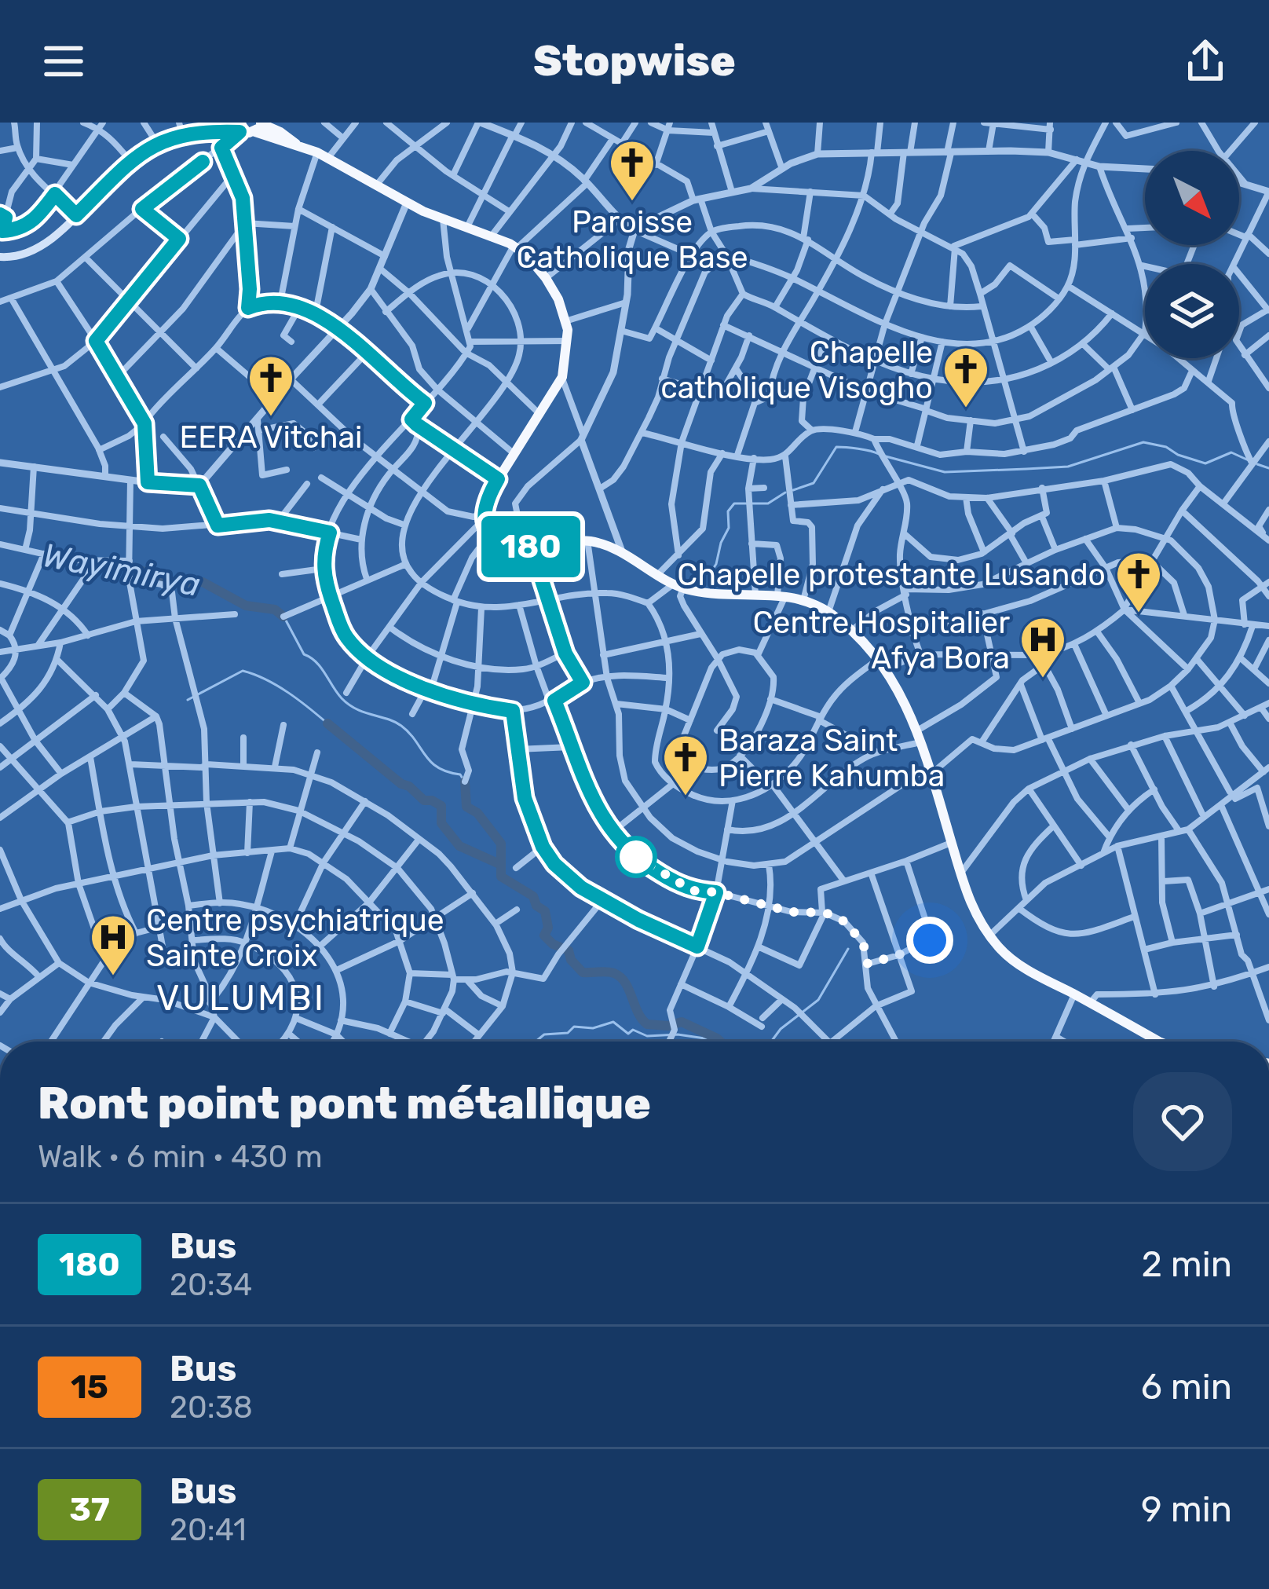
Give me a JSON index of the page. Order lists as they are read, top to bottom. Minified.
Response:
{"districts":["VULUMBI"],"water":["Wayimirya"],"places":{"church":["Paroisse Catholique Base","Chapelle catholique Visogho","EERA Vitchai","Chapelle protestante Lusando","Baraza Saint Pierre Kahumba"],"hospital":["Centre Hospitalier Afya Bora","Centre psychiatrique Sainte Croix"]},"lines":["bus line 180"],"north":"bottom right","page":{"header":"Stopwise","on_map":"180","heading":["Ront point pont métallique","Walk · 6 min · 430 m"],"list":[{"mark":"180","name":"Bus","note":"20:34","value":"2 min"},{"mark":"15","name":"Bus","note":"20:38","value":"6 min"},{"mark":"37","name":"Bus","note":"20:41","value":"9 min"}]}}
